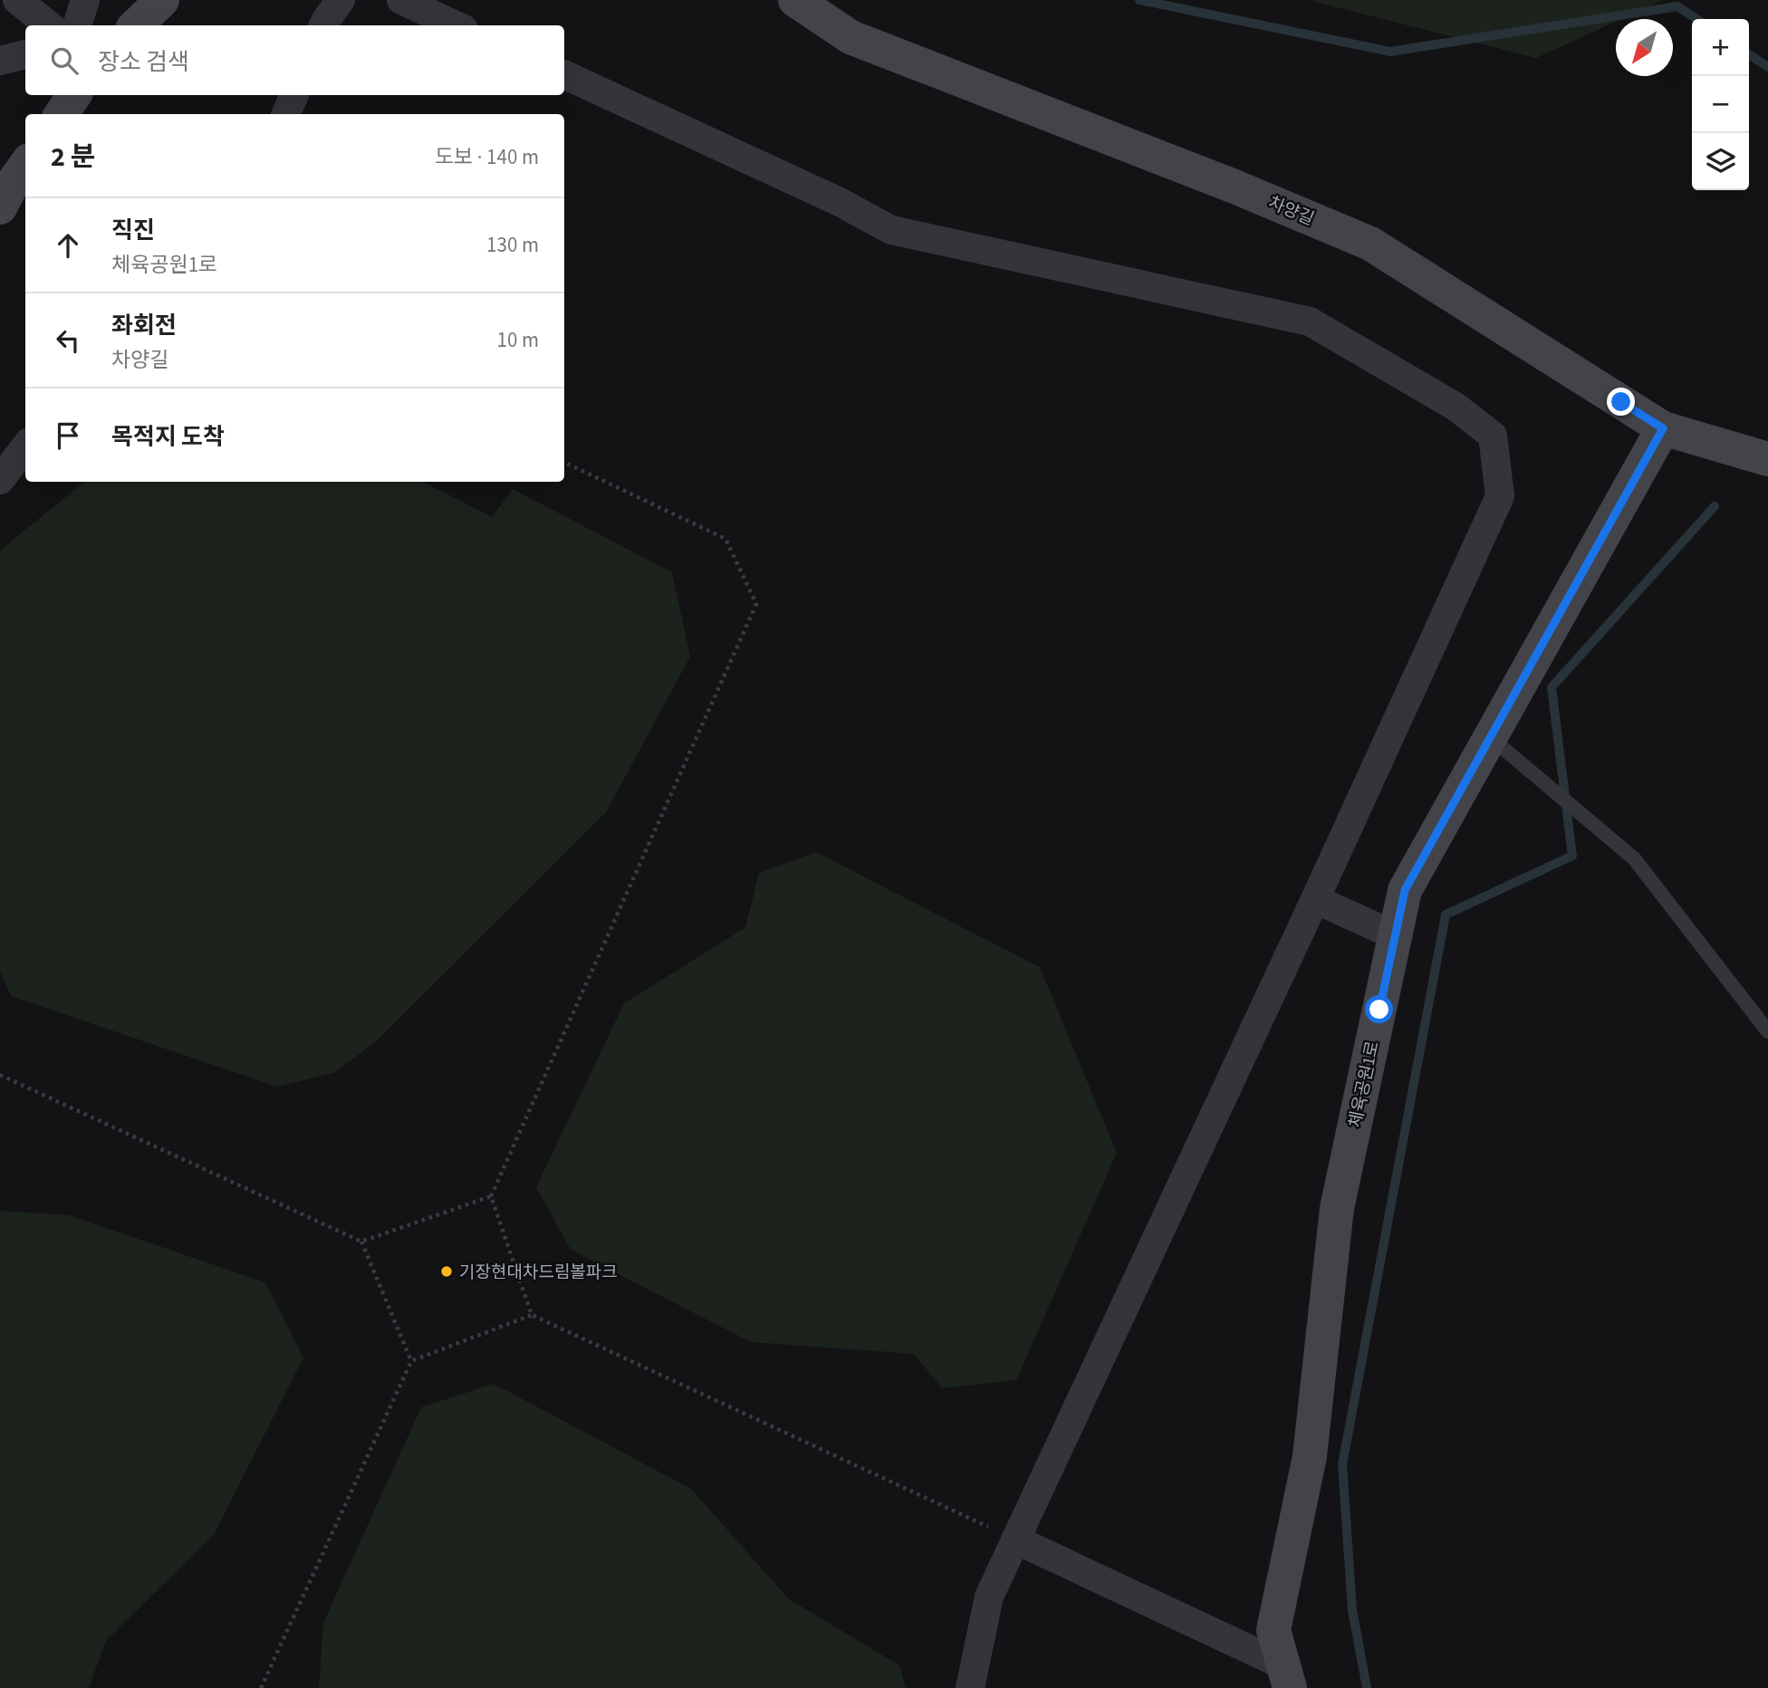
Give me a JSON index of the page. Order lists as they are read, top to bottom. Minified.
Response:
{"streets":{"street":["차양길","체육공원1로"]},"crossings":[["차양길","체육공원1로"]],"places":["기장현대차드림볼파크"],"north":"bottom left","page":{"map_buttons":["+","−"],"search":"장소 검색","heading":["2 분","도보 · 140 m"],"list":[["직진","체육공원1로","130 m"],["좌회전","차양길","10 m"],"목적지 도착"]}}
